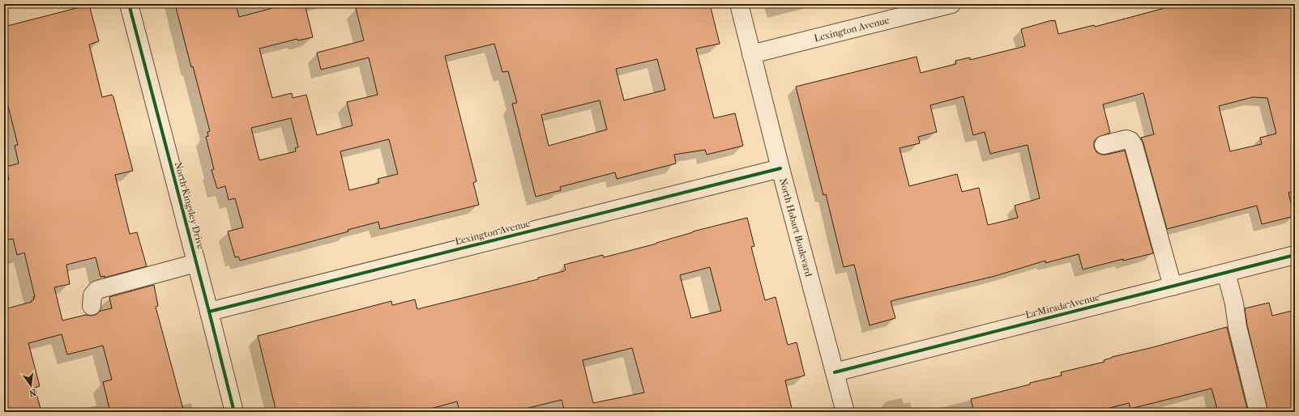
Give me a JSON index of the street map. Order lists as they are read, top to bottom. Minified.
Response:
{"streets":{"street":["Lexington Avenue","North Kingsley Drive","North Hobart Boulevard","La Mirada Avenue"]},"crossings":[["Lexington Avenue","North Kingsley Drive"],["Lexington Avenue","North Hobart Boulevard"],["North Hobart Boulevard","La Mirada Avenue"]],"north":"bottom"}
